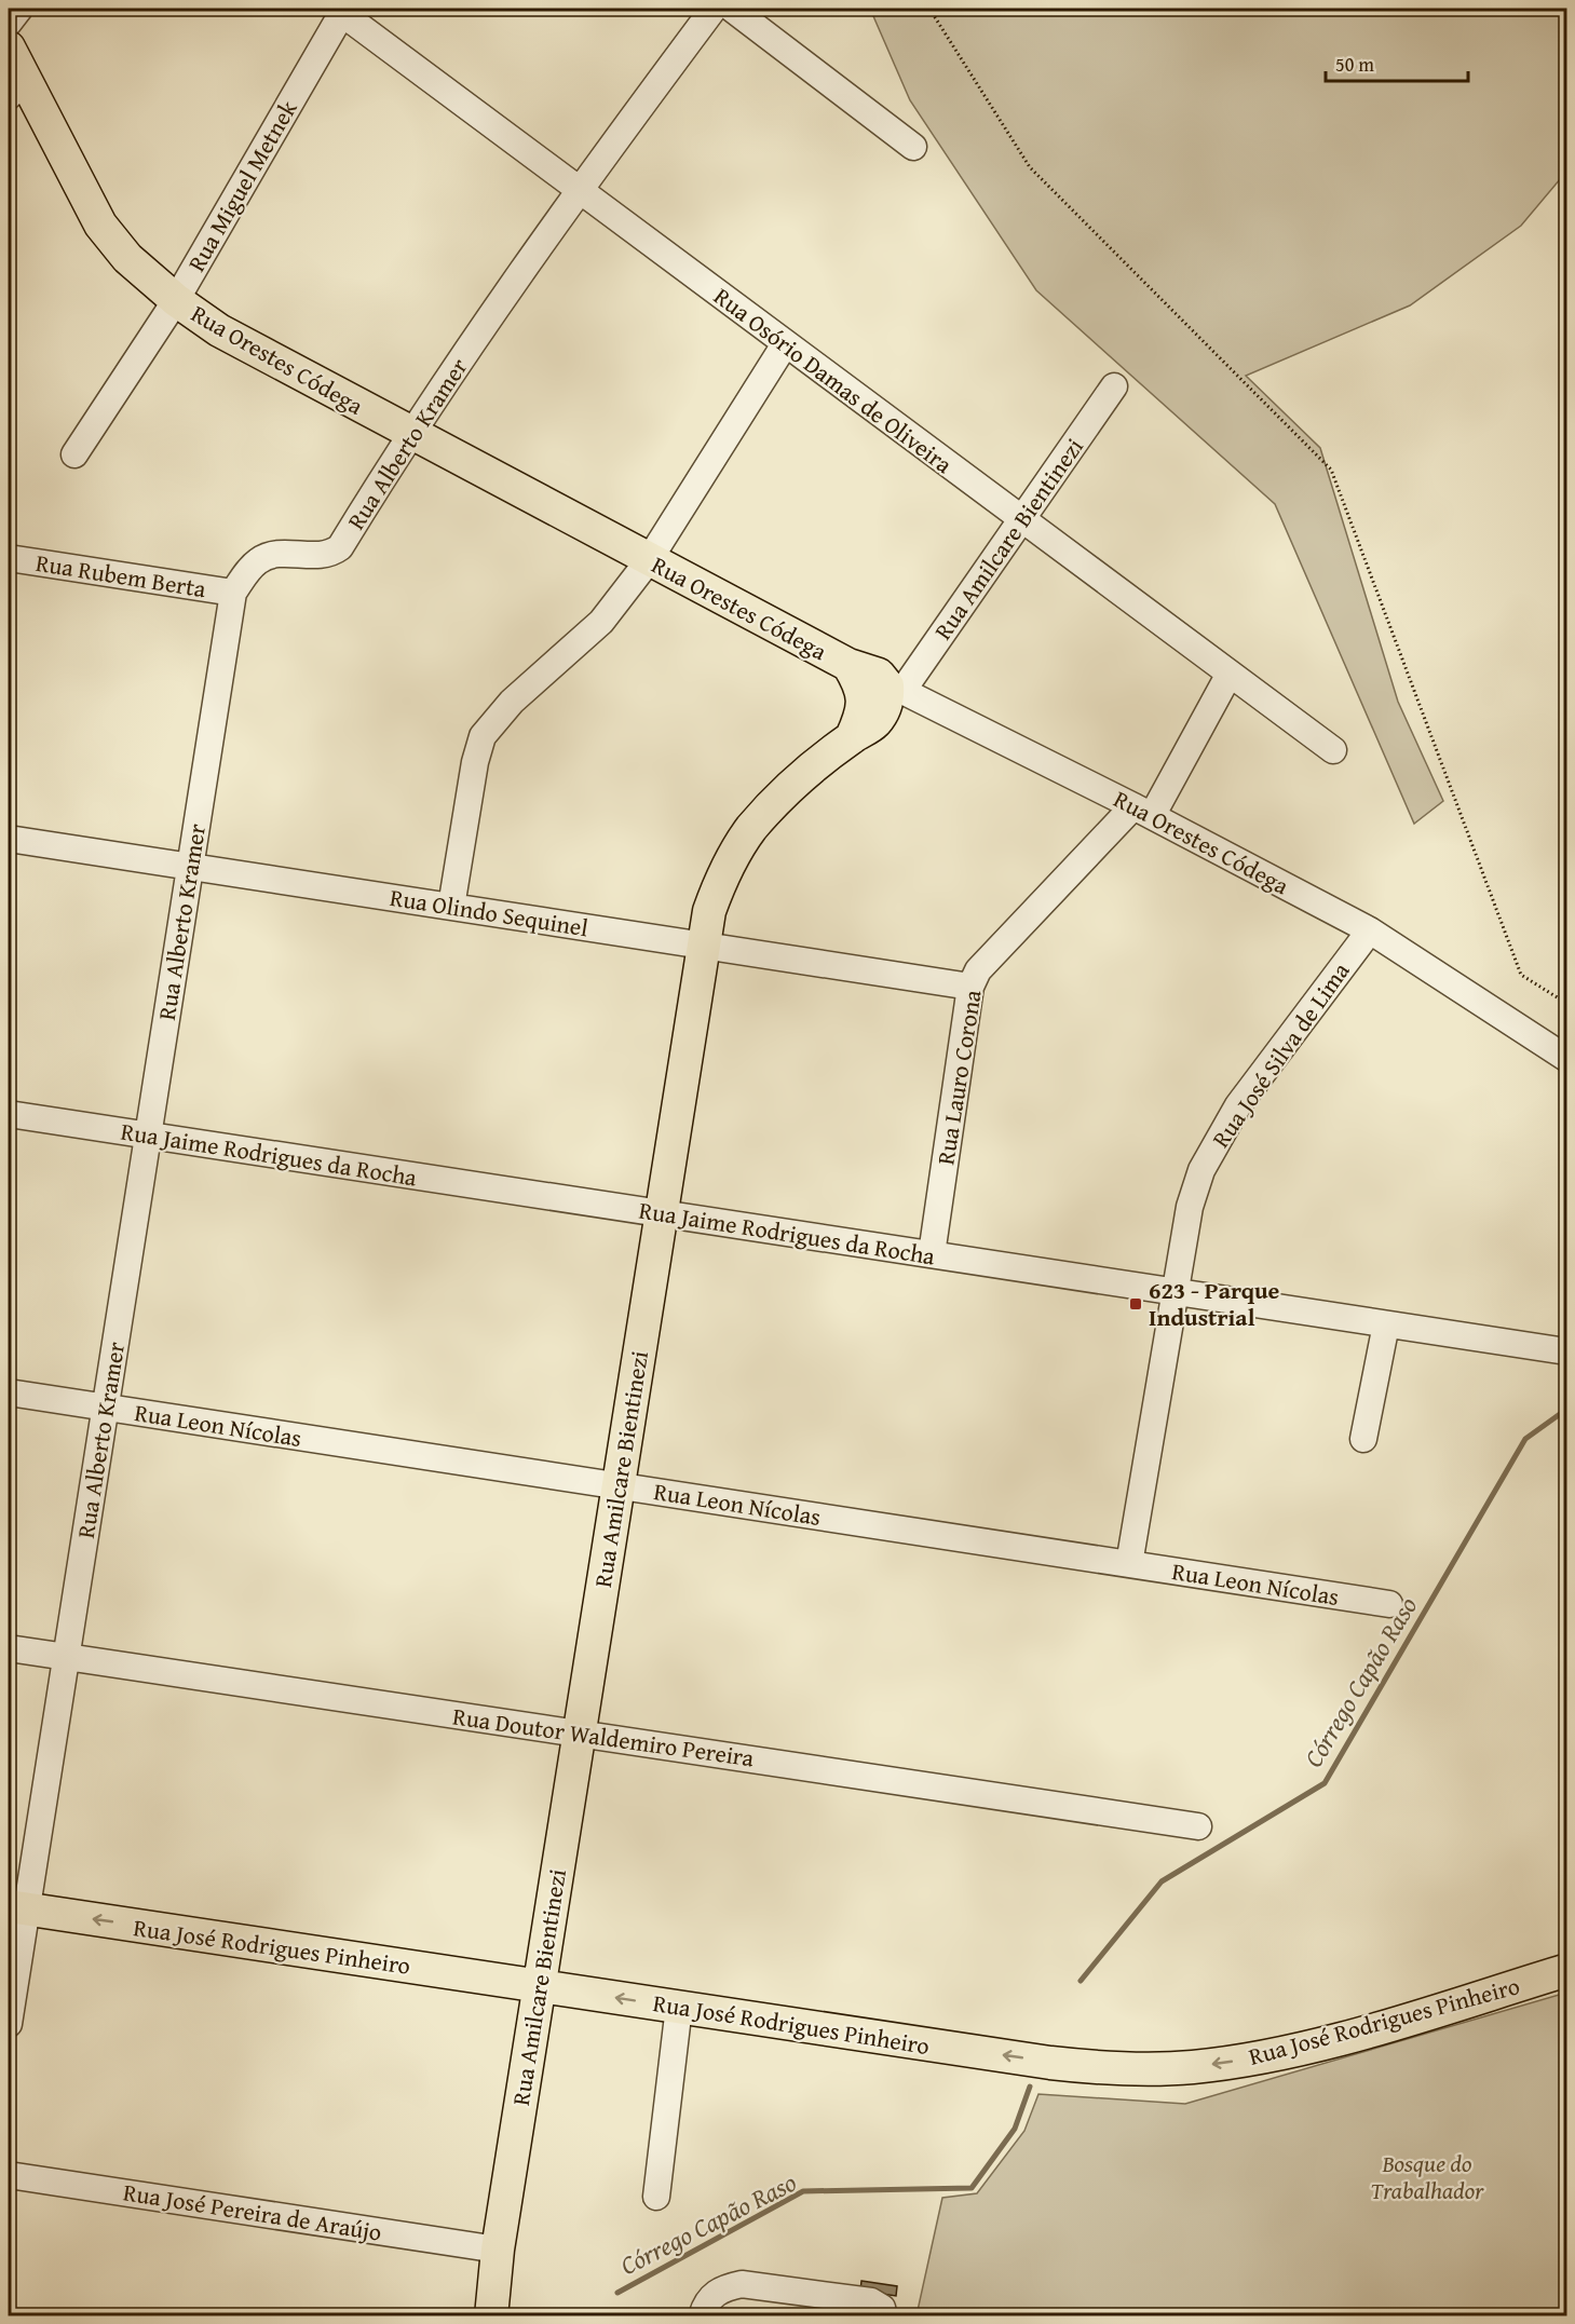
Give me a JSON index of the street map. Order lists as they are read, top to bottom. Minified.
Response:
{"streets":{"main road":["Rua Orestes Códega","Rua Amilcare Bientinezi","Rua José Rodrigues Pinheiro"],"street":["Rua Miguel Metnek","Rua Osório Damas de Oliveira","Rua Alberto Kramer","Rua Rubem Berta","Rua Olindo Sequinel","Rua José Silva de Lima","Rua Lauro Corona","Rua Jaime Rodrigues da Rocha","Rua Leon Nícolas","Rua Doutor Waldemiro Pereira","Rua José Pereira de Araújo"]},"crossings":[["Rua Miguel Metnek","Rua Orestes Códega"],["Rua Miguel Metnek","Rua Osório Damas de Oliveira"],["Rua Orestes Códega","Rua Alberto Kramer"],["Rua Orestes Códega","Rua Amilcare Bientinezi"],["Rua Orestes Códega","Rua José Silva de Lima"],["Rua Orestes Códega","Rua Lauro Corona"],["Rua Osório Damas de Oliveira","Rua Alberto Kramer"],["Rua Osório Damas de Oliveira","Rua Amilcare Bientinezi"],["Rua Osório Damas de Oliveira","Rua Lauro Corona"],["Rua Alberto Kramer","Rua Rubem Berta"],["Rua Alberto Kramer","Rua Olindo Sequinel"],["Rua Alberto Kramer","Rua Jaime Rodrigues da Rocha"],["Rua Alberto Kramer","Rua Leon Nícolas"],["Rua Alberto Kramer","Rua Doutor Waldemiro Pereira"],["Rua Alberto Kramer","Rua José Rodrigues Pinheiro"],["Rua Amilcare Bientinezi","Rua Olindo Sequinel"],["Rua Amilcare Bientinezi","Rua Jaime Rodrigues da Rocha"],["Rua Amilcare Bientinezi","Rua Leon Nícolas"],["Rua Amilcare Bientinezi","Rua Doutor Waldemiro Pereira"],["Rua Amilcare Bientinezi","Rua José Rodrigues Pinheiro"],["Rua Amilcare Bientinezi","Rua José Pereira de Araújo"],["Rua Olindo Sequinel","Rua Lauro Corona"],["Rua José Silva de Lima","Rua Jaime Rodrigues da Rocha"],["Rua José Silva de Lima","Rua Leon Nícolas"],["Rua Lauro Corona","Rua Jaime Rodrigues da Rocha"]],"one_way":["Rua José Rodrigues Pinheiro"],"water":["Córrego Capão Raso"],"parks":["Bosque do Trabalhador"],"places":{"transit":["623 - Parque Industrial"]},"scale_bar":"50 m"}
